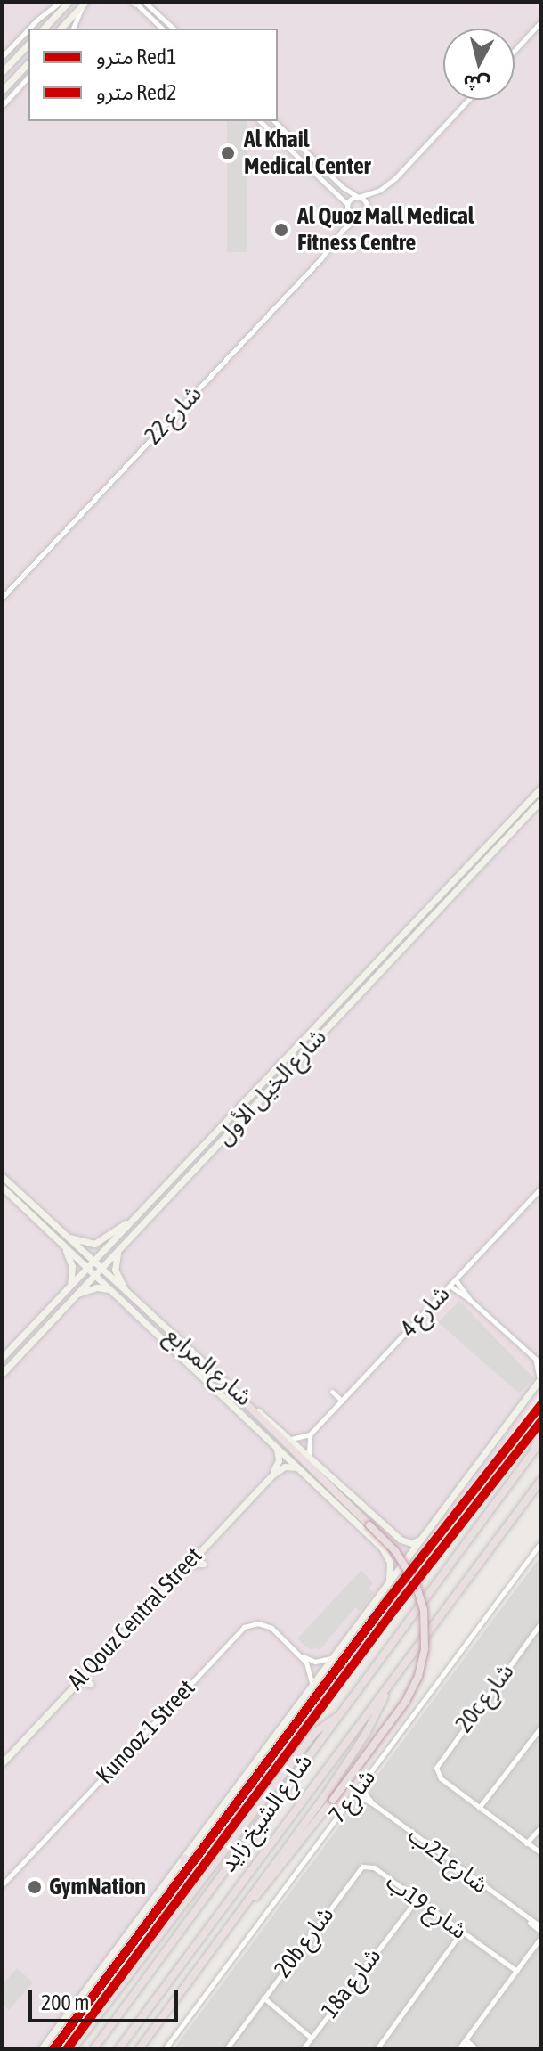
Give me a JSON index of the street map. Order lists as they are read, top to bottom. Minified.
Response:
{"streets":{"highway":["شارع الشيخ زايد"],"street":["شارع 22","شارع الخيل الأول","شارع 4","شارع المرابع","Al Qouz Central Street","20c شارع","Kunooz 1 Street","شارع 7","شارع 21ب","شارع 19ب","20b شارع","18a شارع"]},"crossings":[["شارع الخيل الأول","شارع المرابع"],["شارع المرابع","Al Qouz Central Street"],["شارع 7","شارع 21ب"],["شارع 19ب","20b شارع"],["شارع 19ب","18a شارع"]],"places":["Al Khail Medical Center","Al Quoz Mall Medical Fitness Centre","GymNation"],"lines":["metro line Red1","metro line Red2"],"legend":["مترو Red1","مترو Red2"],"scale_bar":"200 m","north":"bottom"}
